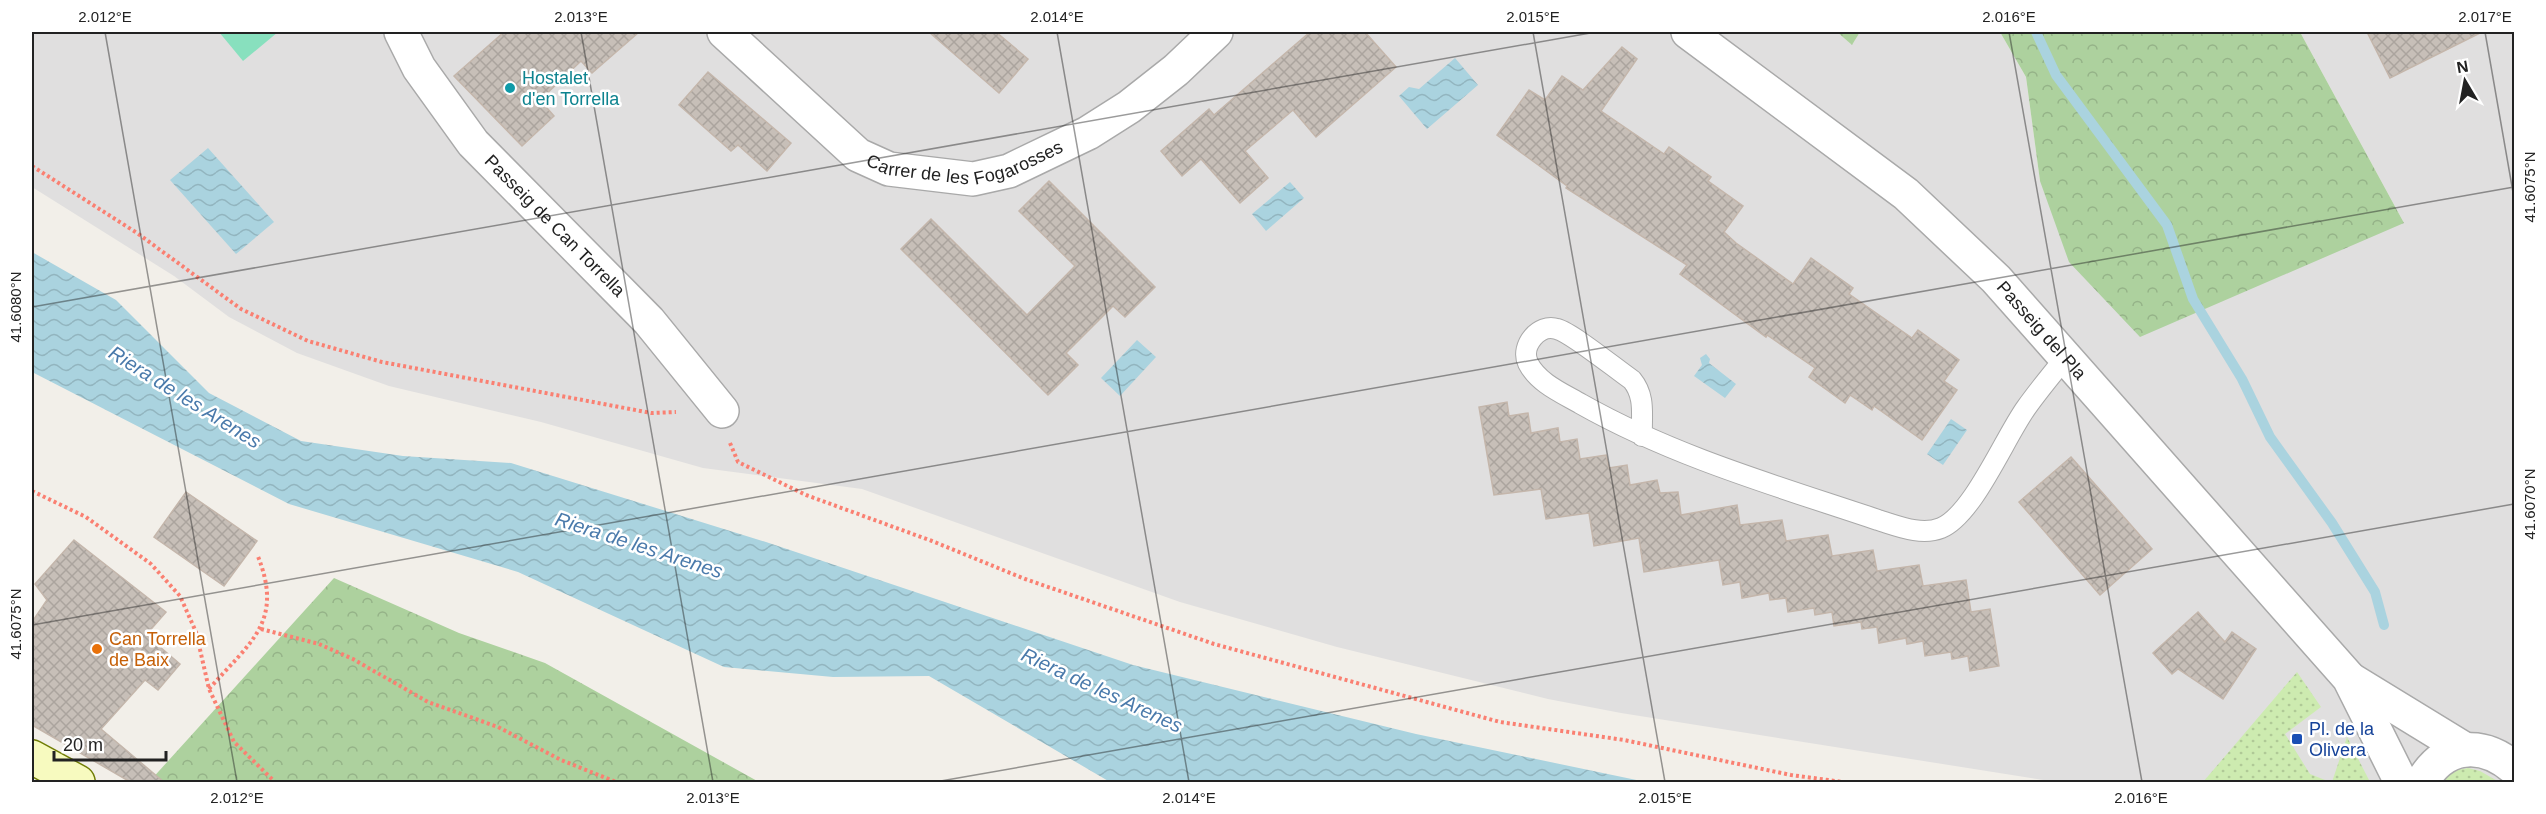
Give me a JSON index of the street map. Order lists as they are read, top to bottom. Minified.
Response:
{"streets":{"street":["Carrer de les Fogarosses","Passeig de Can Torrella","Passeig del Pla"]},"water":["Riera de les Arenes"],"places":{"other":["Hostalet d'en Torrella","Can Torrella de Baix"],"transit":["Pl. de la Olivera"]},"scale_bar":"20 m","north":"top","coordinates":["2.012°E","2.013°E","2.014°E","2.015°E","2.016°E","2.017°E","41.6075°N","41.6080°N","41.6070°N"]}
